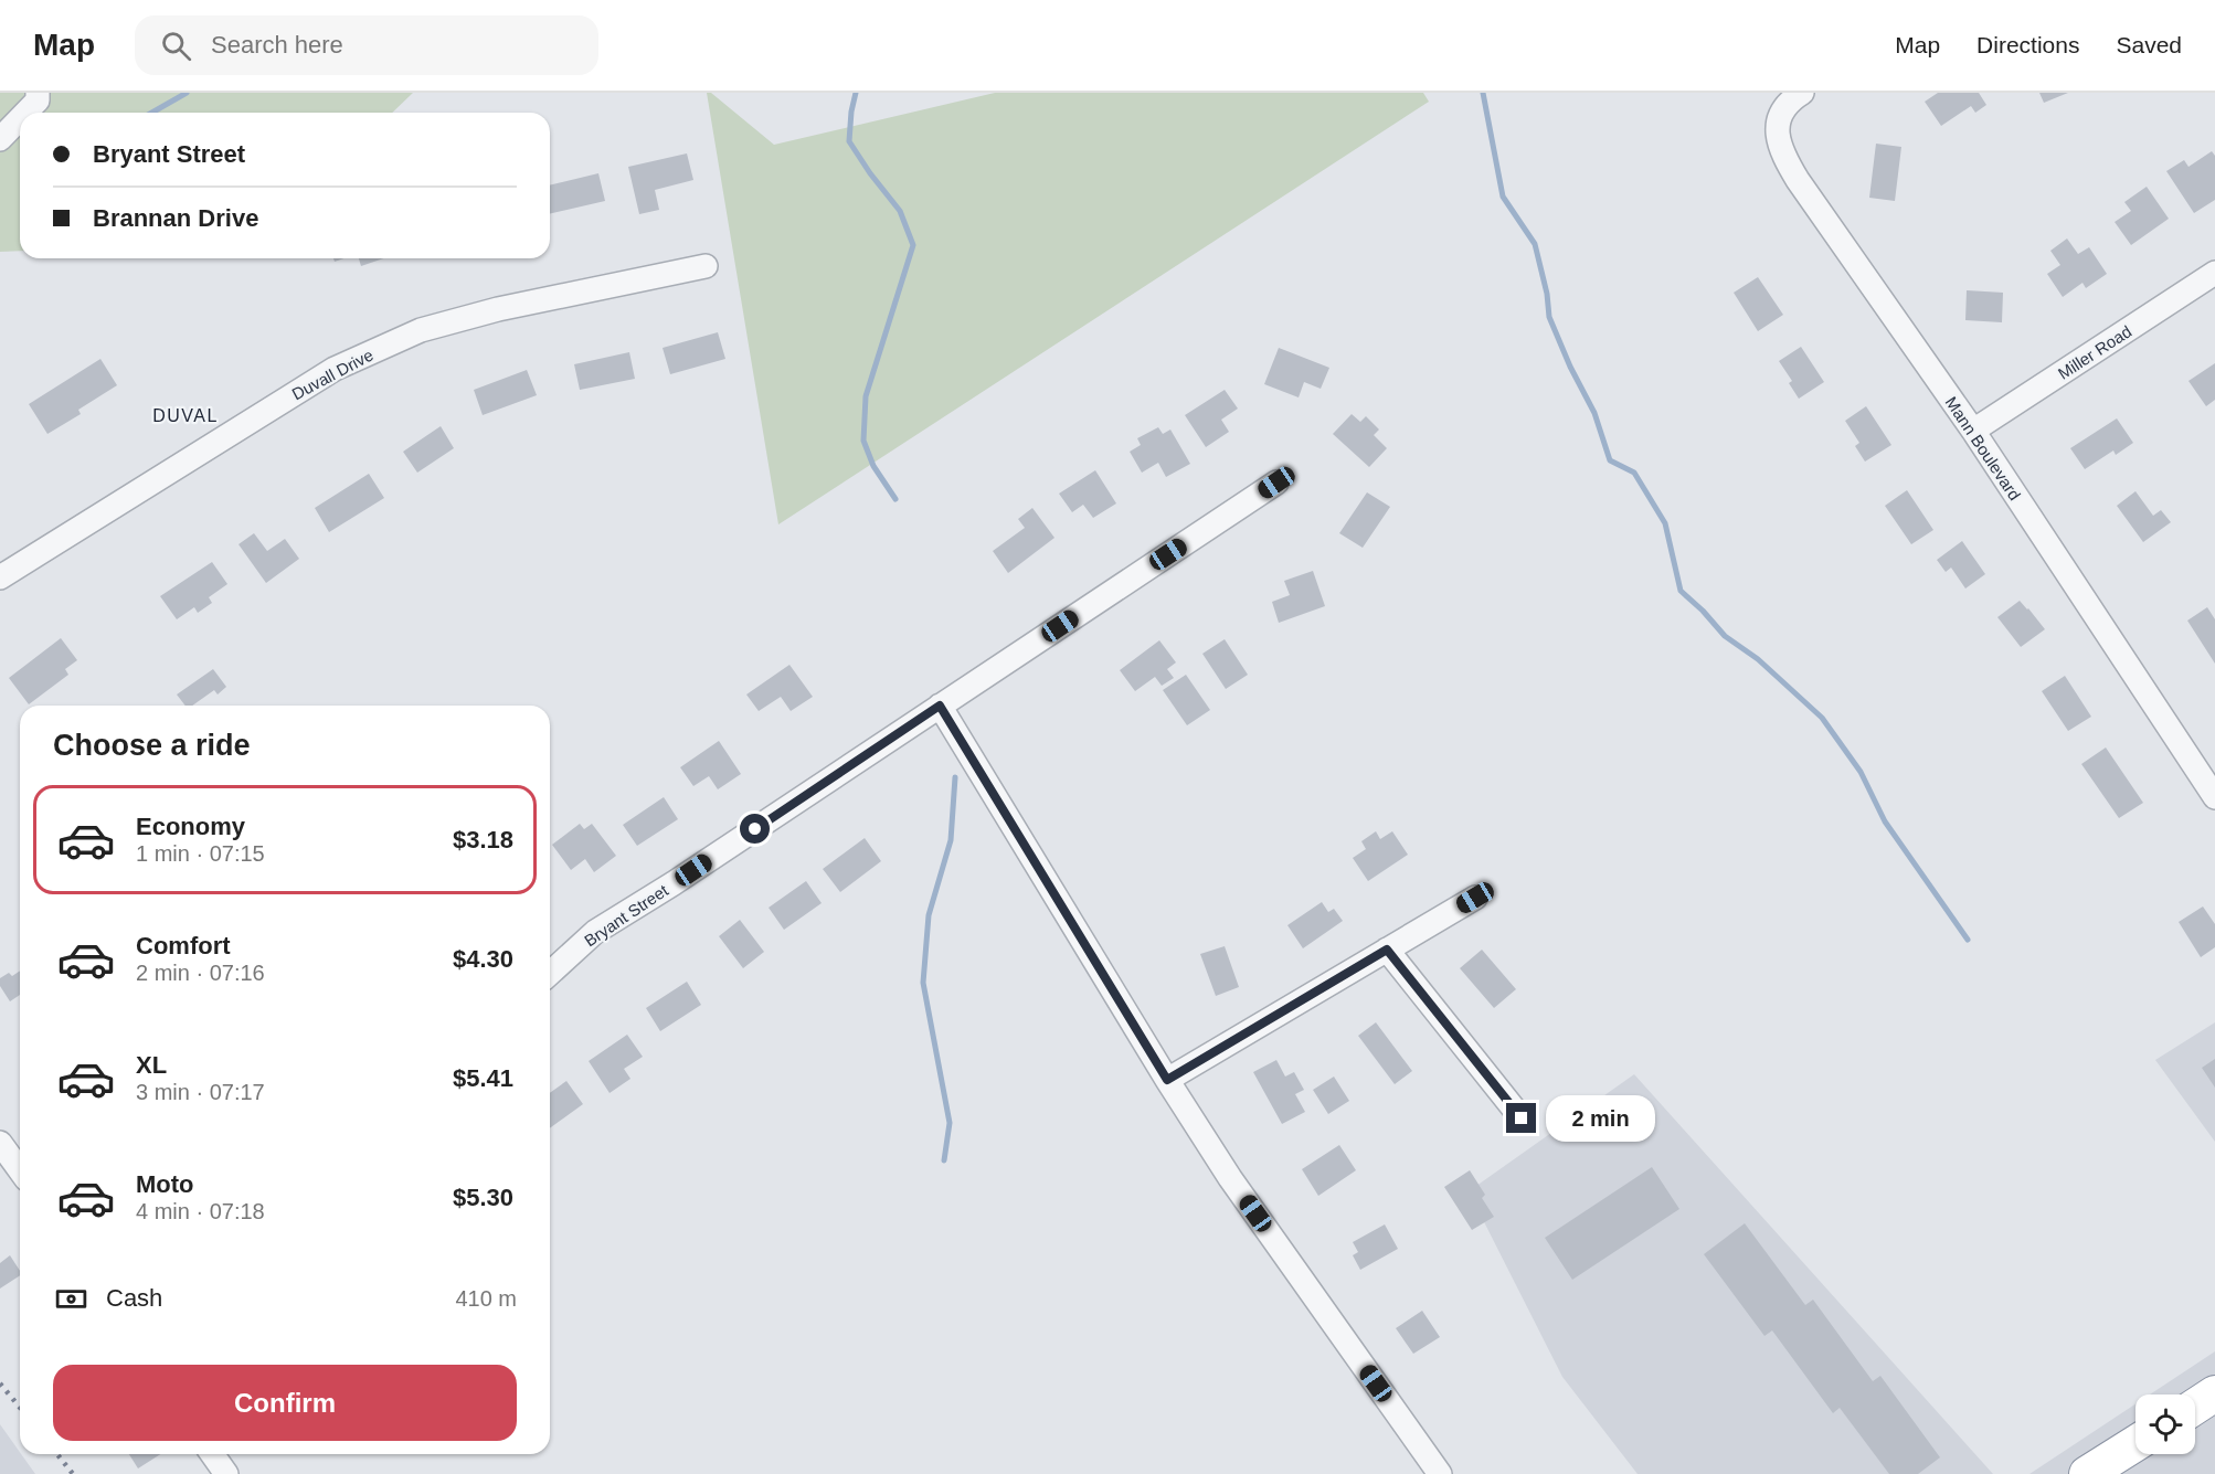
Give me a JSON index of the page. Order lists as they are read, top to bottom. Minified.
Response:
{"streets":{"street":["Miller Road","Duvall Drive","Mann Boulevard","Bryant Street"]},"crossings":[["Miller Road","Mann Boulevard"]],"districts":["DUVAL"],"page":{"header":"Map","search":"Search here","nav":["Map","Directions","Saved"],"banner":["Bryant Street","Brannan Drive"],"heading":"Choose a ride","list":[{"name":"Economy","note":"1 min · 07:15","value":"$3.18"},{"name":"Comfort","note":"2 min · 07:16","value":"$4.30"},{"name":"XL","note":"3 min · 07:17","value":"$5.41"},{"name":"Moto","note":"4 min · 07:18","value":"$5.30"}],"bubble":"2 min","pay":["Cash","410 m"],"buttons":"Confirm"}}
